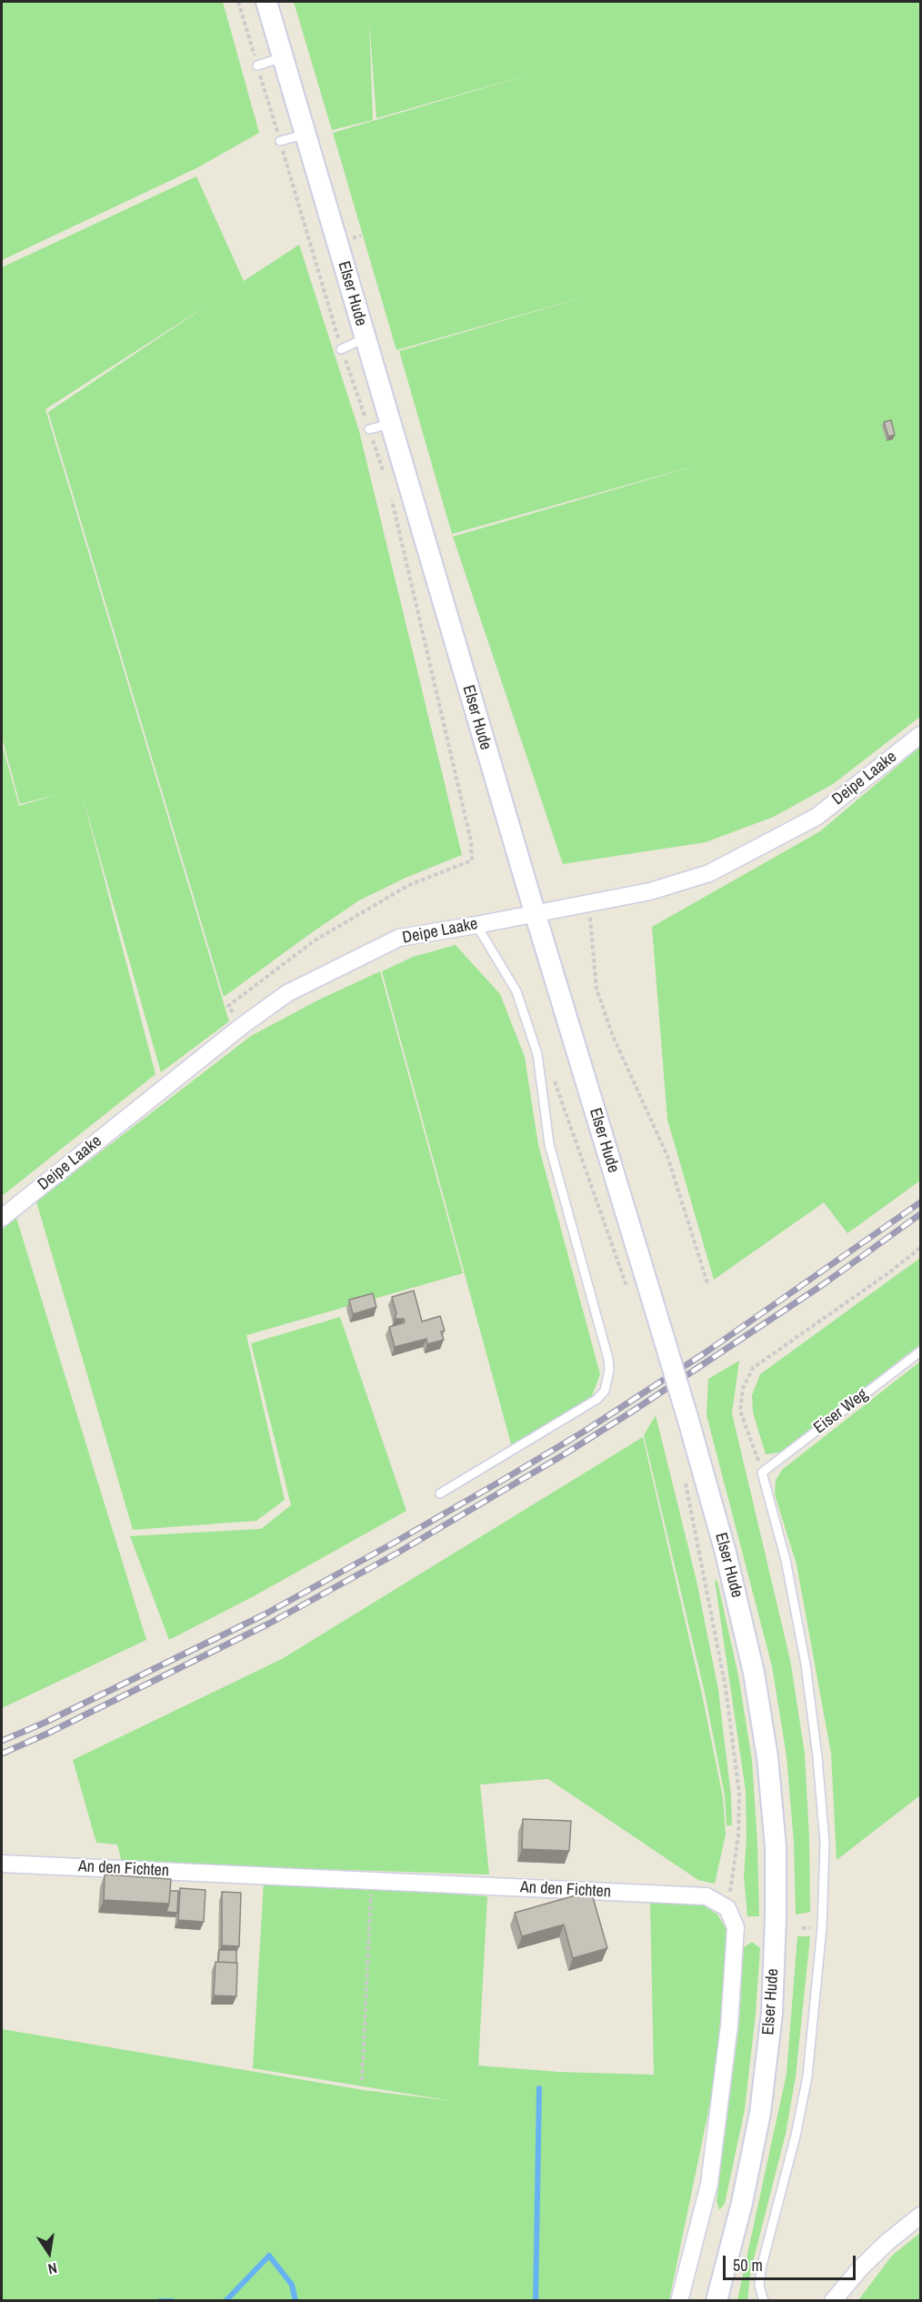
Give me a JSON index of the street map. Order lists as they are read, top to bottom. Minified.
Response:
{"streets":{"street":["Elser Hude","Deipe Laake","An den Fichten"],"lane":["Eiser Weg"]},"crossings":[["Elser Hude","Deipe Laake"]],"scale_bar":"50 m","north":"bottom"}
